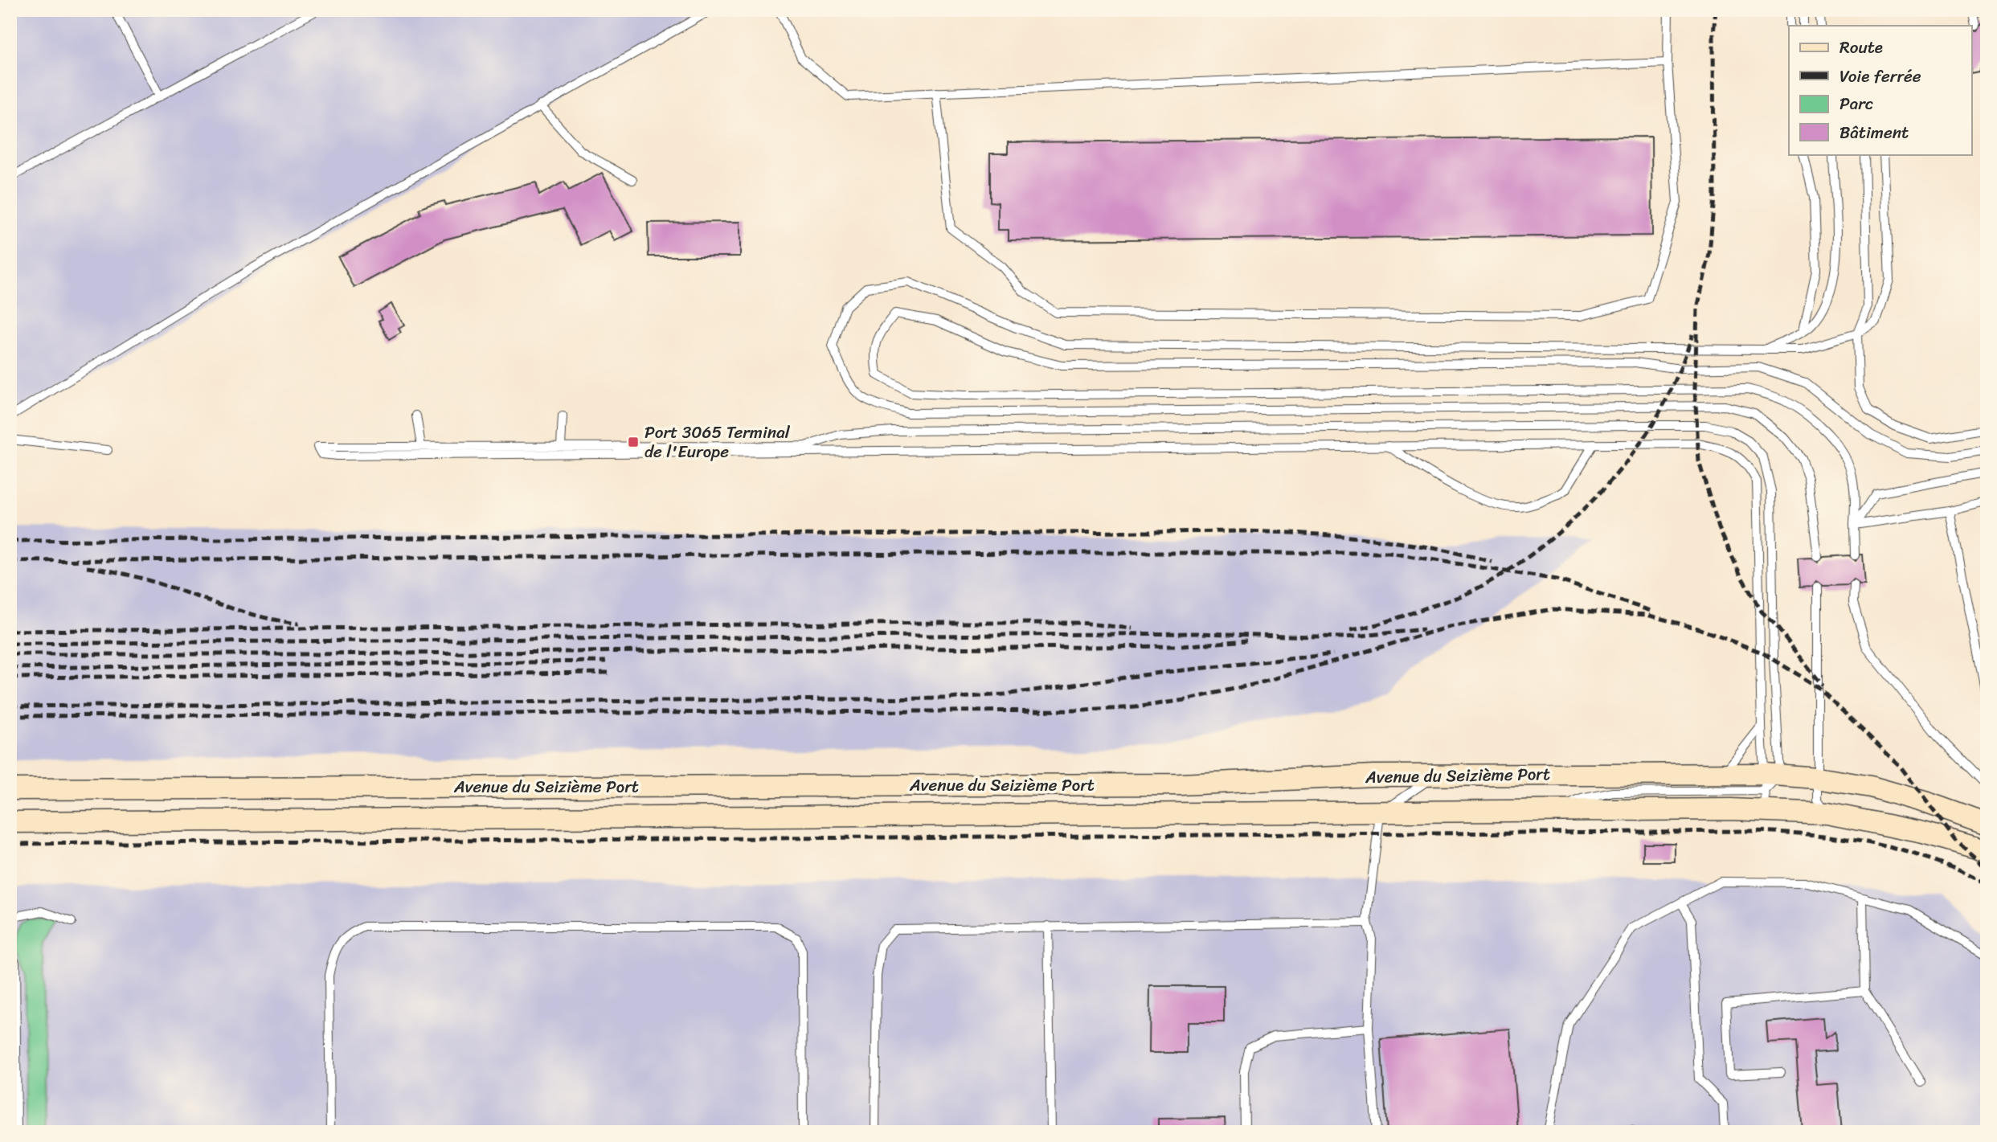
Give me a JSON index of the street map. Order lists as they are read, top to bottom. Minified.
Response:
{"streets":{"main road":["Avenue du Seizième Port"]},"places":{"transit":["Port 3065 Terminal de l'Europe"]},"legend":["Route","Voie ferrée","Parc","Bâtiment"]}
